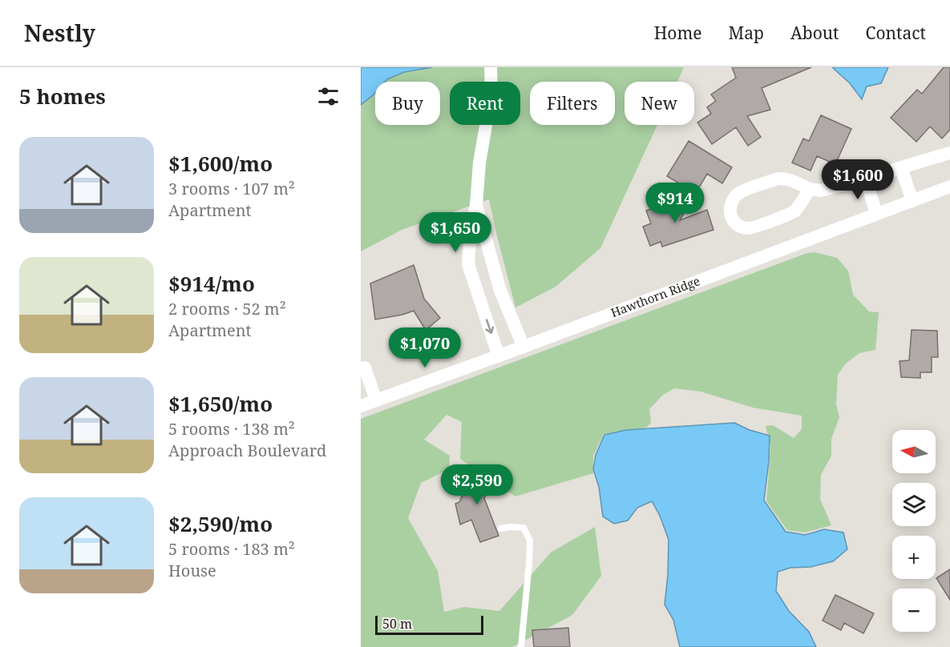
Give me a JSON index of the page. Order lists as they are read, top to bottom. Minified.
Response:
{"streets":{"street":["Hawthorn Ridge"]},"scale_bar":"50 m","north":"left","page":{"header":"Nestly","nav":["Home","Map","About","Contact"],"heading":"5 homes","chip":["Buy","Rent","Filters","New"],"list":[{"name":"$1,600/mo","note":"3 rooms · 107 m² · Apartment"},{"name":"$914/mo","note":"2 rooms · 52 m² · Apartment"},{"name":"$1,650/mo","note":"5 rooms · 138 m² · Approach Boulevard"},{"name":"$2,590/mo","note":"5 rooms · 183 m² · House"}],"price":["$1,600","$914","$1,650","$1,070","$2,590"],"map_buttons":["+","−"],"scale":"50 m"}}
